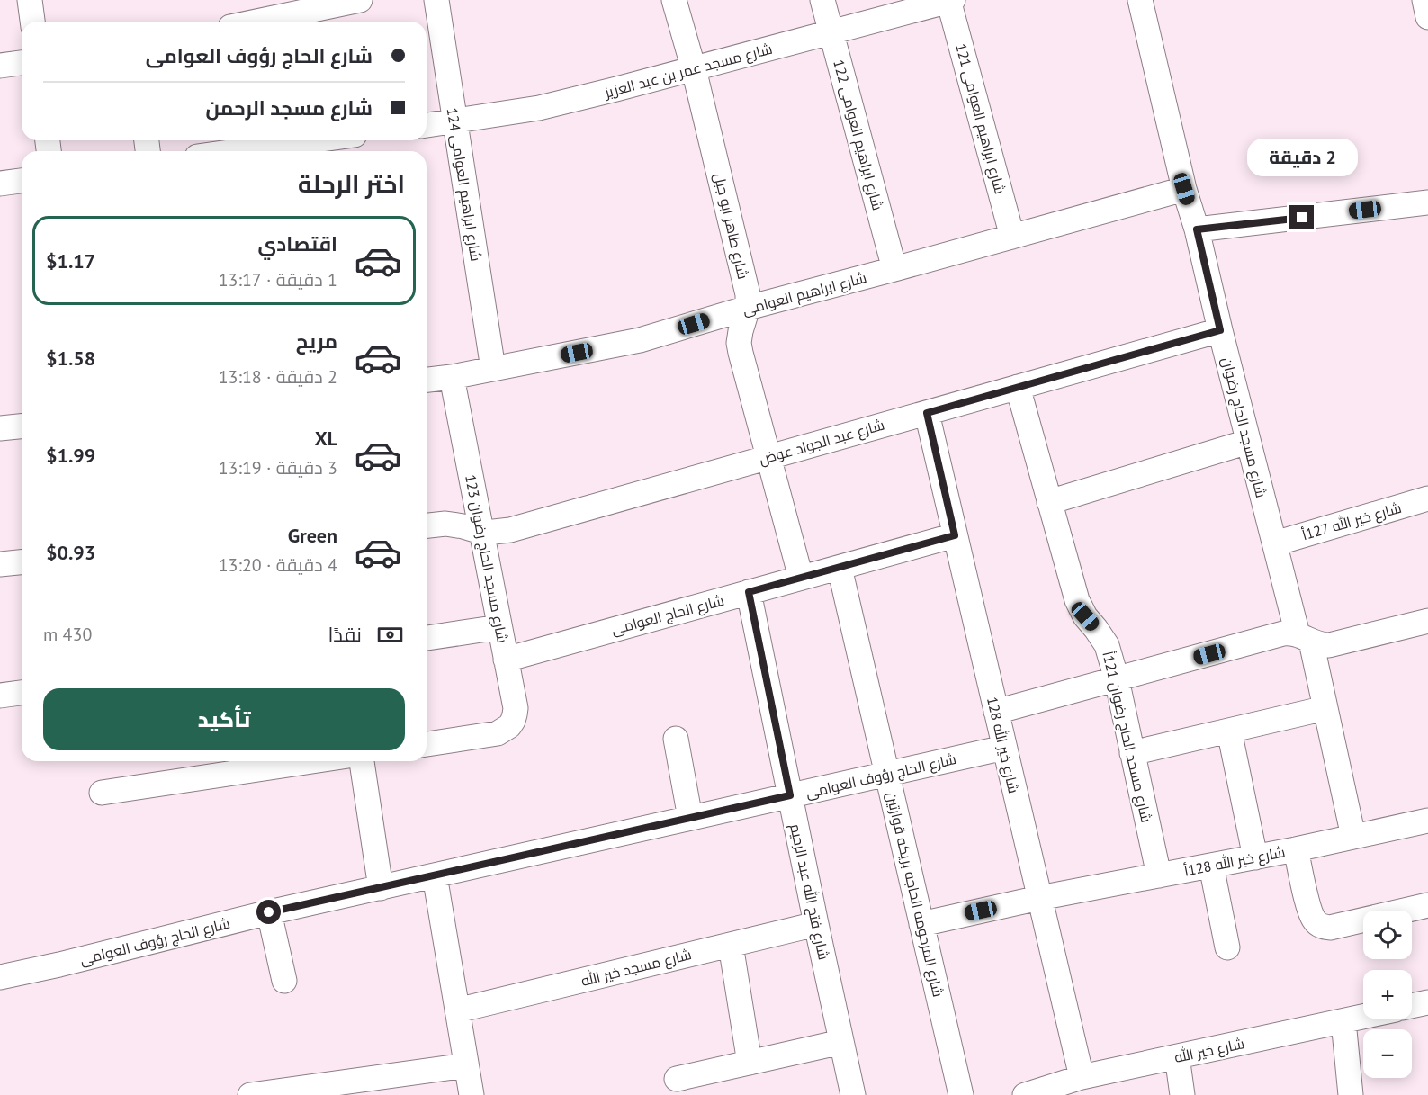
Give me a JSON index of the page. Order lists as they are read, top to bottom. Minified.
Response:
{"streets":{"street":["شارع مسجد عمر بن عبد العزيز","شارع ابراهيم العوامى 121","شارع ابراهيم العوامى 122","شارع ابراهيم العوامى 124","شارع طاهر ابو جبل","شارع ابراهيم العوامى","شارع مسجد الحاج رضوان","شارع عبد الجواد عوض","شارع خير الله 127أ","شارع مسجد الحاج رضوان 123","شارع الحاج العوامى","شارع مسجد الحاج رضوان 121أ","شارع خير الله 128","شارع الحاج رؤوف العوامى","شارع خير الله 128أ","شارع فتح الله عبد الرحيم","شارع المرحومه الحاجه بريكه قوارتين","شارع مسجد خير الله","شارع خير الله"]},"crossings":[["شارع مسجد عمر بن عبد العزيز","شارع ابراهيم العوامى 121"],["شارع مسجد عمر بن عبد العزيز","شارع ابراهيم العوامى 122"],["شارع مسجد عمر بن عبد العزيز","شارع ابراهيم العوامى 124"],["شارع مسجد عمر بن عبد العزيز","شارع طاهر ابو جبل"],["شارع ابراهيم العوامى 121","شارع ابراهيم العوامى"],["شارع ابراهيم العوامى 122","شارع ابراهيم العوامى"],["شارع ابراهيم العوامى 124","شارع ابراهيم العوامى"],["شارع طاهر ابو جبل","شارع ابراهيم العوامى"],["شارع طاهر ابو جبل","شارع عبد الجواد عوض"],["شارع طاهر ابو جبل","شارع الحاج العوامى"],["شارع ابراهيم العوامى","شارع مسجد الحاج رضوان"],["شارع ابراهيم العوامى","شارع مسجد الحاج رضوان 123"],["شارع مسجد الحاج رضوان","شارع عبد الجواد عوض"],["شارع مسجد الحاج رضوان","شارع خير الله 127أ"],["شارع مسجد الحاج رضوان","شارع خير الله 128أ"],["شارع عبد الجواد عوض","شارع مسجد الحاج رضوان 123"],["شارع عبد الجواد عوض","شارع مسجد الحاج رضوان 121أ"],["شارع عبد الجواد عوض","شارع خير الله 128"],["شارع مسجد الحاج رضوان 123","شارع الحاج العوامى"],["شارع الحاج العوامى","شارع خير الله 128"],["شارع الحاج العوامى","شارع فتح الله عبد الرحيم"],["شارع الحاج العوامى","شارع المرحومه الحاجه بريكه قوارتين"],["شارع مسجد الحاج رضوان 121أ","شارع خير الله 128أ"],["شارع خير الله 128","شارع الحاج رؤوف العوامى"],["شارع خير الله 128","شارع خير الله 128أ"],["شارع خير الله 128","شارع خير الله"],["شارع الحاج رؤوف العوامى","شارع فتح الله عبد الرحيم"],["شارع الحاج رؤوف العوامى","شارع المرحومه الحاجه بريكه قوارتين"],["شارع خير الله 128أ","شارع المرحومه الحاجه بريكه قوارتين"],["شارع فتح الله عبد الرحيم","شارع مسجد خير الله"]],"page":{"banner":["شارع الحاج رؤوف العوامى","شارع مسجد الرحمن"],"bubble":"2 دقيقة","heading":"اختر الرحلة","list":[{"name":"اقتصادي","note":"1 دقيقة · 13:17","value":"$1.17"},{"name":"مريح","note":"2 دقيقة · 13:18","value":"$1.58"},{"name":"XL","note":"3 دقيقة · 13:19","value":"$1.99"},{"name":"Green","note":"4 دقيقة · 13:20","value":"$0.93"}],"pay":["نقدًا","430 m"],"buttons":"تأكيد","map_buttons":["+","−"]}}
